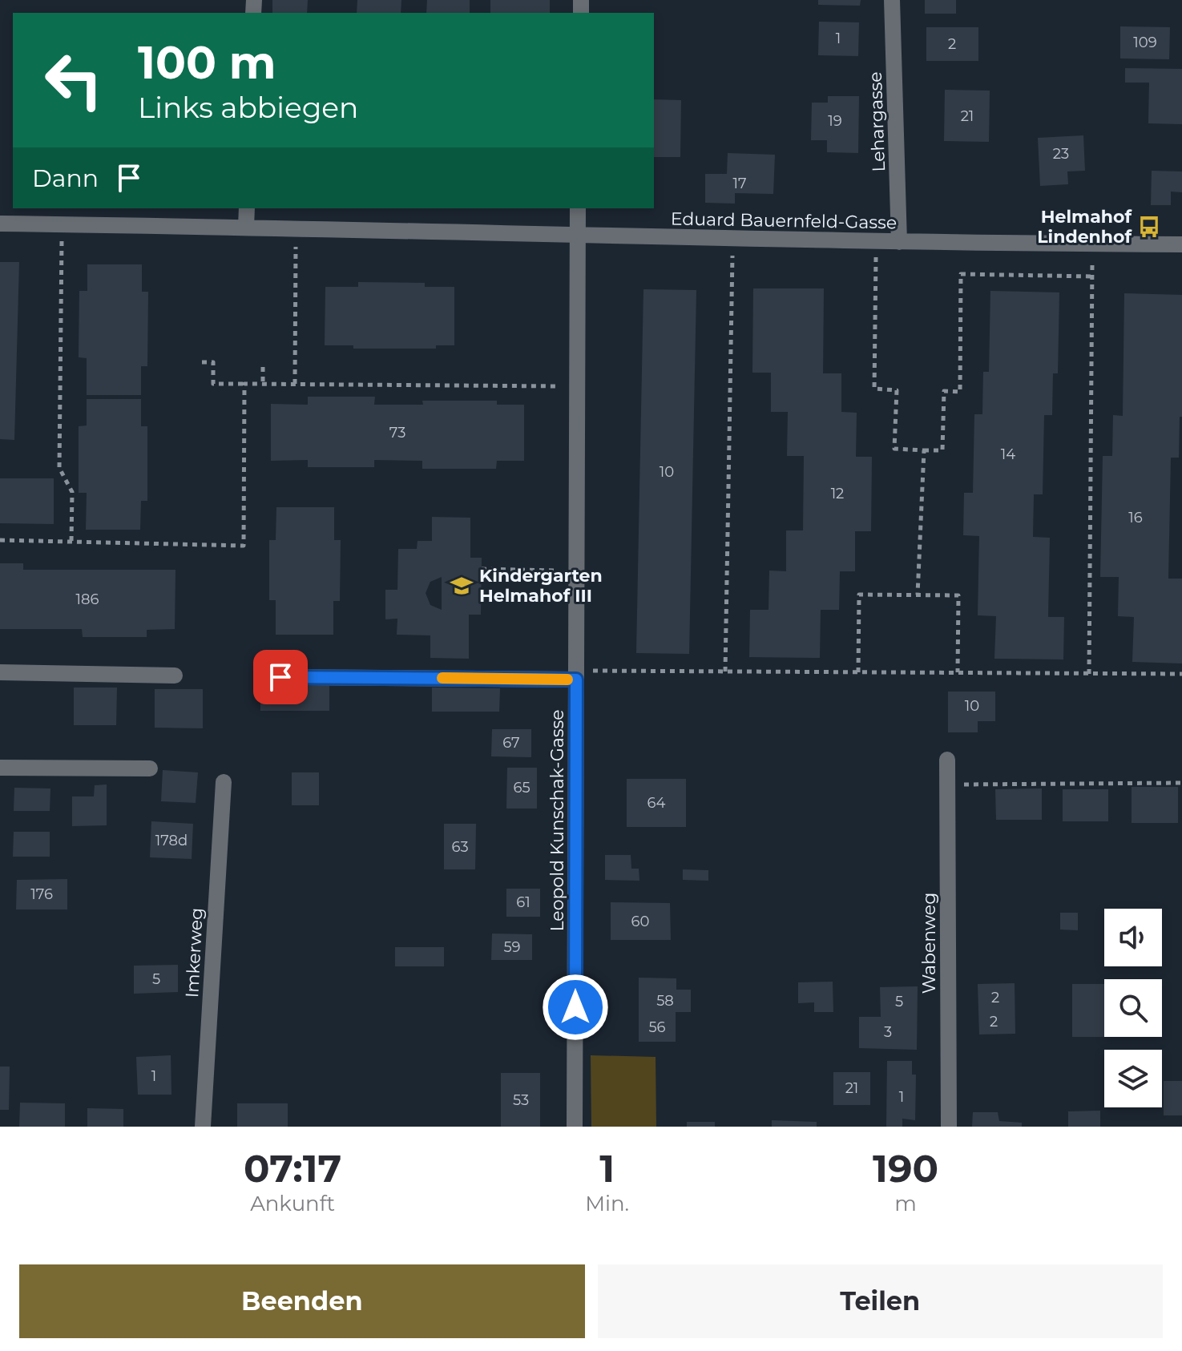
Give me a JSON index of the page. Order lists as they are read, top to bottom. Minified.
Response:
{"streets":{"street":["Lehargasse","Eduard Bauernfeld-Gasse","Leopold Kunschak-Gasse","Wabenweg","Imkerweg"]},"crossings":[["Lehargasse","Eduard Bauernfeld-Gasse"],["Eduard Bauernfeld-Gasse","Leopold Kunschak-Gasse"]],"places":{"bus stop":["Helmahof Lindenhof"],"school or university":["Kindergarten Helmahof III"]},"house_numbers":["1","109","2","21","19","23","17","73","14","10","12","16","186","10","67","65","64","178d","63","176","61","60","59","5","2","58","5","2","56","3","1","21","1","53"],"page":{"turn":["100 m","Links abbiegen"],"then":"Dann","eta":["07:17","Ankunft","1","Min.","190","m"],"buttons":["Beenden","Teilen"]}}
